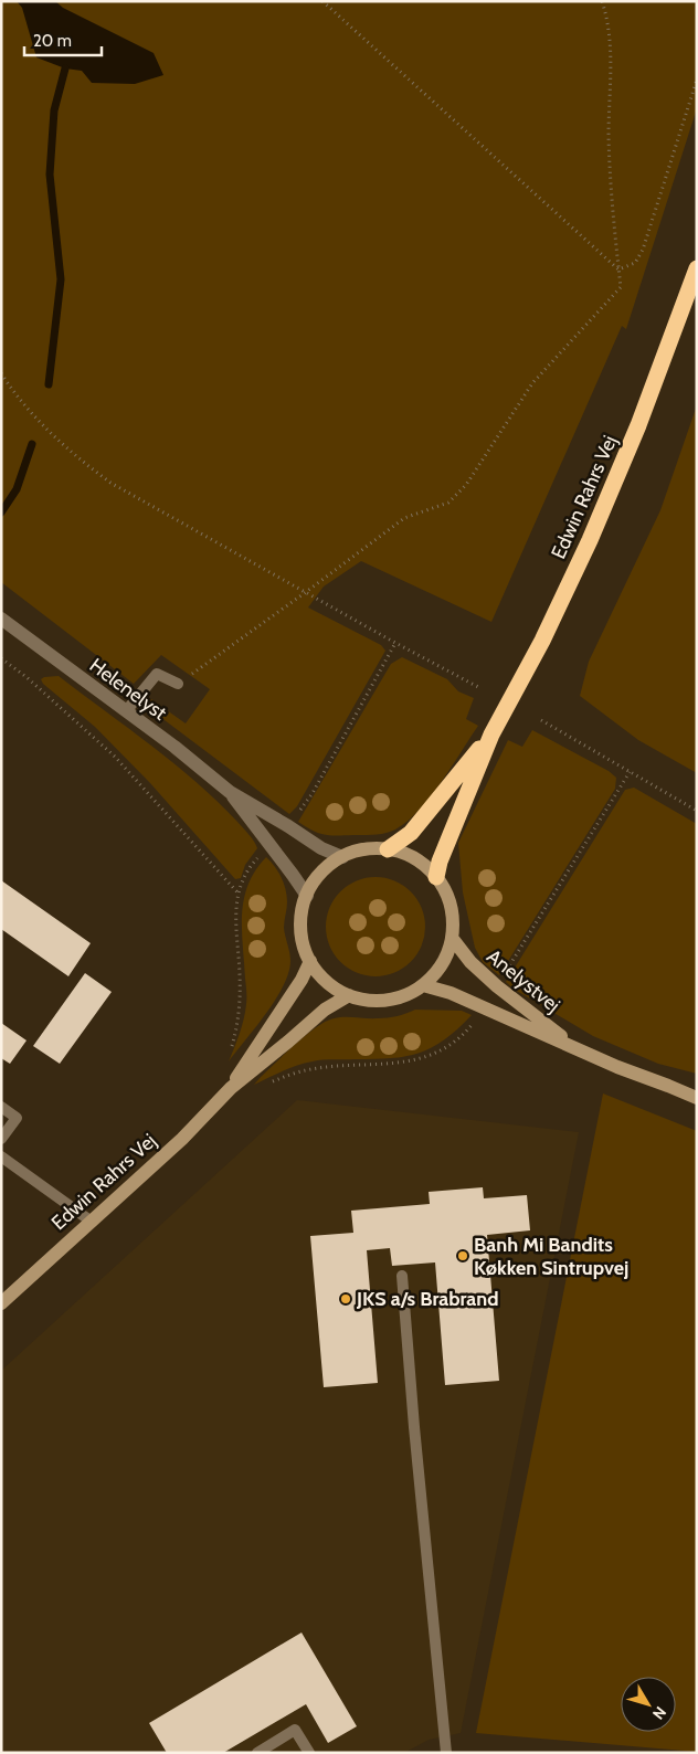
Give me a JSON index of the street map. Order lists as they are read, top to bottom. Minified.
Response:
{"streets":{"highway":["Edwin Rahrs Vej"],"street":["Helenelyst","Anelystvej"]},"crossings":[["Edwin Rahrs Vej","Helenelyst"],["Edwin Rahrs Vej","Anelystvej"],["Helenelyst","Anelystvej"]],"places":["Banh Mi Bandits Køkken Sintrupvej","JKS a/s Brabrand"],"scale_bar":"20 m","north":"bottom right"}
